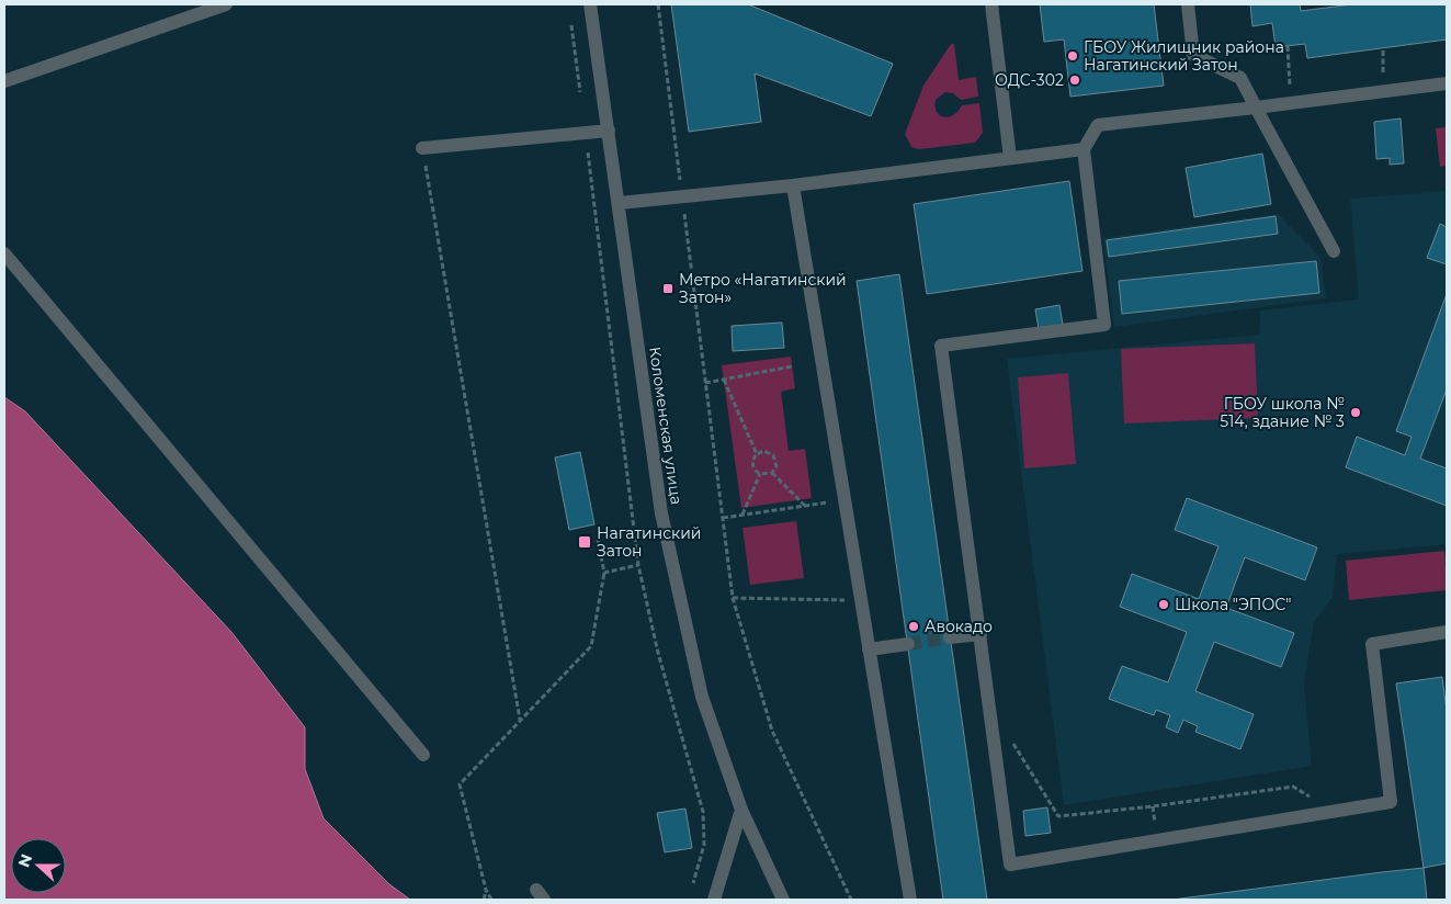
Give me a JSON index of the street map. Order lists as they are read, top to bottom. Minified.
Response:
{"streets":{"street":["Коломенская улица"]},"places":{"other":["ГБОУ Жилищник района Нагатинский Затон","ОДС-302","ГБОУ школа № 514, здание № 3","Школа \"ЭПОС\"","Авокадо"],"transit":["Метро «Нагатинский Затон»","Нагатинский Затон"]},"north":"left"}
